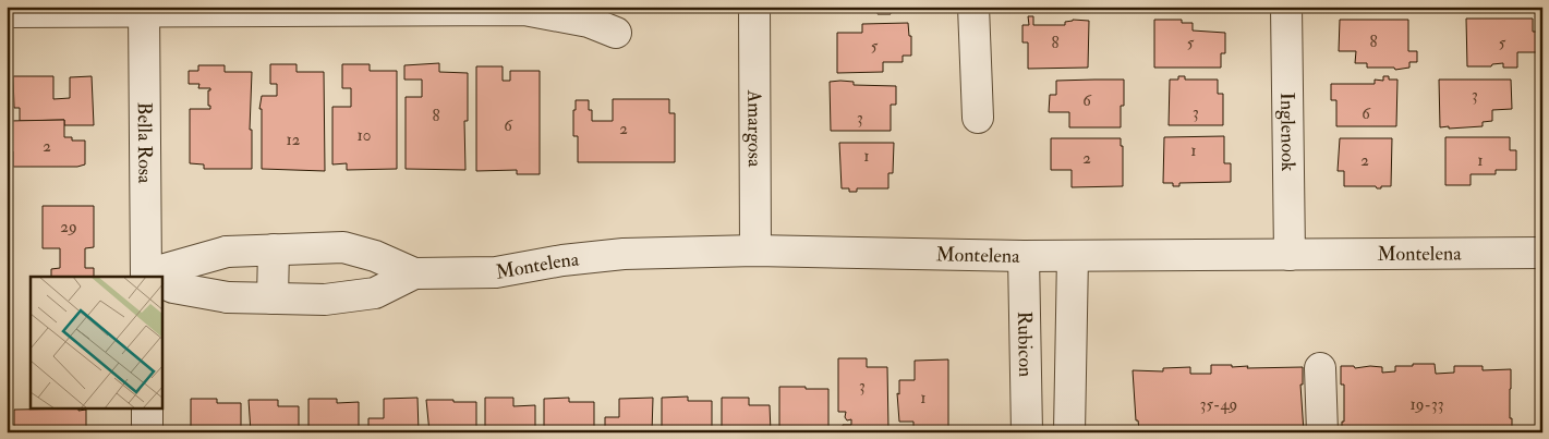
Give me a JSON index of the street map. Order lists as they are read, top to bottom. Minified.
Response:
{"streets":{"street":["Amargosa","Inglenook","Bella Rosa","Montelena","Rubicon"]},"crossings":[["Amargosa","Montelena"],["Inglenook","Montelena"],["Montelena","Rubicon"]],"house_numbers":["8","8","5","5","5","3","6","3","6","8","3","6","2","10","12","2","1","1","2","2","1","29","3","1","35-49","19-33"]}
